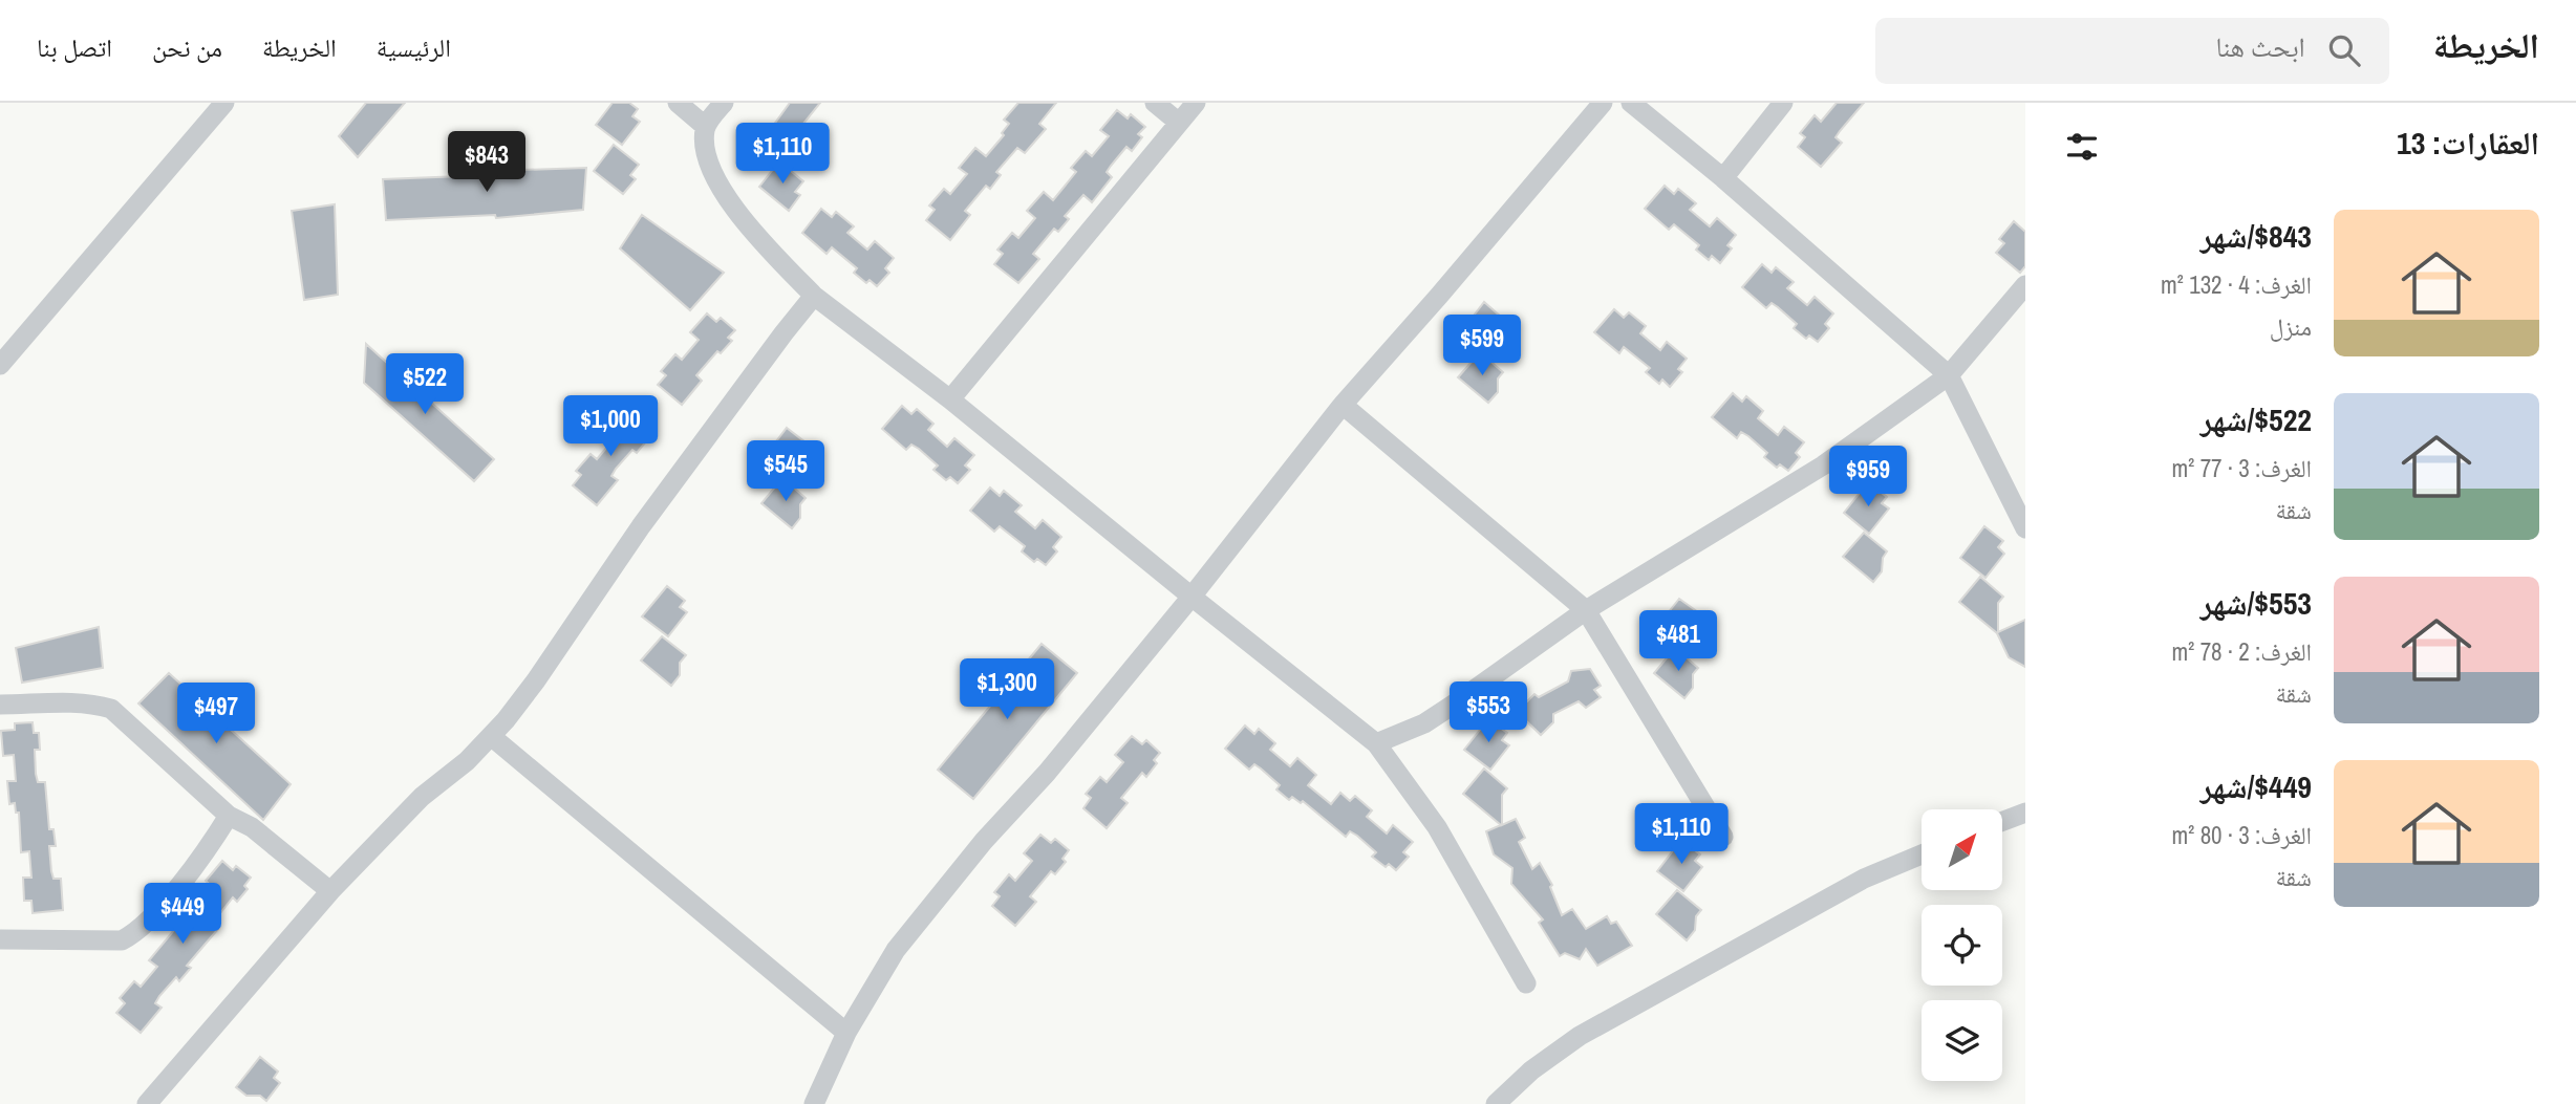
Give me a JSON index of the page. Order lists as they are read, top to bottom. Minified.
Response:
{"north":"top right","page":{"header":"الخريطة","search":"ابحث هنا","nav":["الرئيسية","الخريطة","من نحن","اتصل بنا"],"heading":"العقارات: 13","price":["$1,110","$843","$599","$522","$1,000","$545","$959","$481","$1,300","$553","$497","$1,110","$449"],"list":[{"name":"$843/شهر","note":"الغرف: 4 · 132 m² · منزل"},{"name":"$522/شهر","note":"الغرف: 3 · 77 m² · شقة"},{"name":"$553/شهر","note":"الغرف: 2 · 78 m² · شقة"},{"name":"$449/شهر","note":"الغرف: 3 · 80 m² · شقة"}]}}
